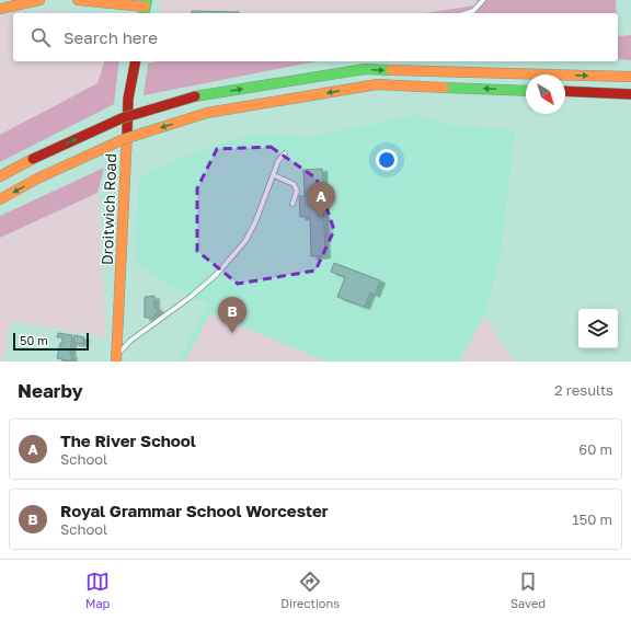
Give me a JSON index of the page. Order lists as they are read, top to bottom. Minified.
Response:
{"streets":{"main road":["Droitwich Road"]},"scale_bar":"50 m","north":"bottom right","page":{"search":"Search here","pins":["A","B"],"scale":"50 m","heading":["Nearby","2 results"],"list":[{"mark":"A","name":"The River School","note":"School","value":"60 m"},{"mark":"B","name":"Royal Grammar School Worcester","note":"School","value":"150 m"}],"nav":["Map","Directions","Saved"]}}
